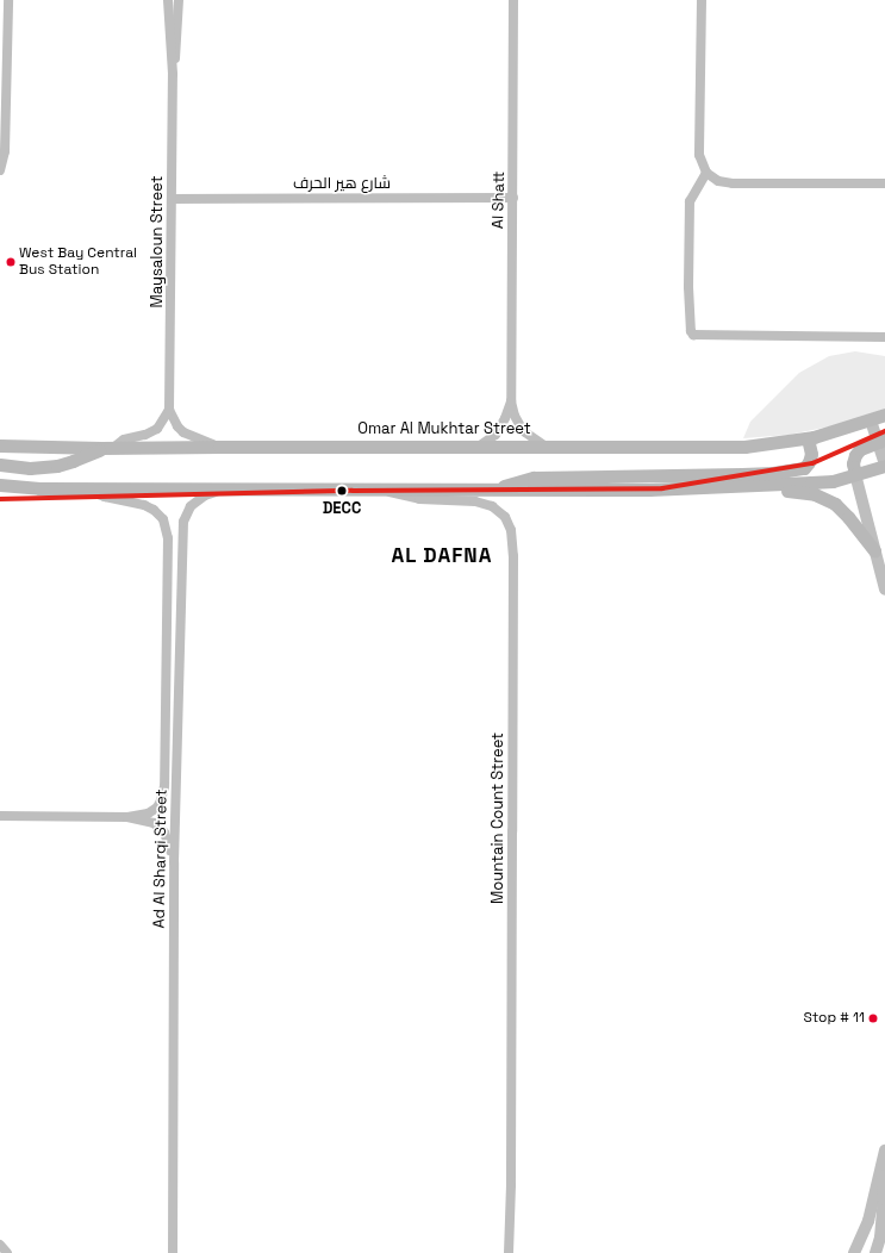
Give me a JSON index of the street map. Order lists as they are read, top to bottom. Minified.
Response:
{"streets":{"main road":["Omar Al Mukhtar Street"],"street":["شارع هير الحرف","Al Shatt","Maysaloun Street","Mountain Count Street","Ad Al Sharqi Street"]},"crossings":[["شارع هير الحرف","Al Shatt"],["شارع هير الحرف","Maysaloun Street"],["Al Shatt","Omar Al Mukhtar Street"]],"districts":["AL DAFNA"],"places":["West Bay Central Bus Station","DECC","Stop # 11"]}
